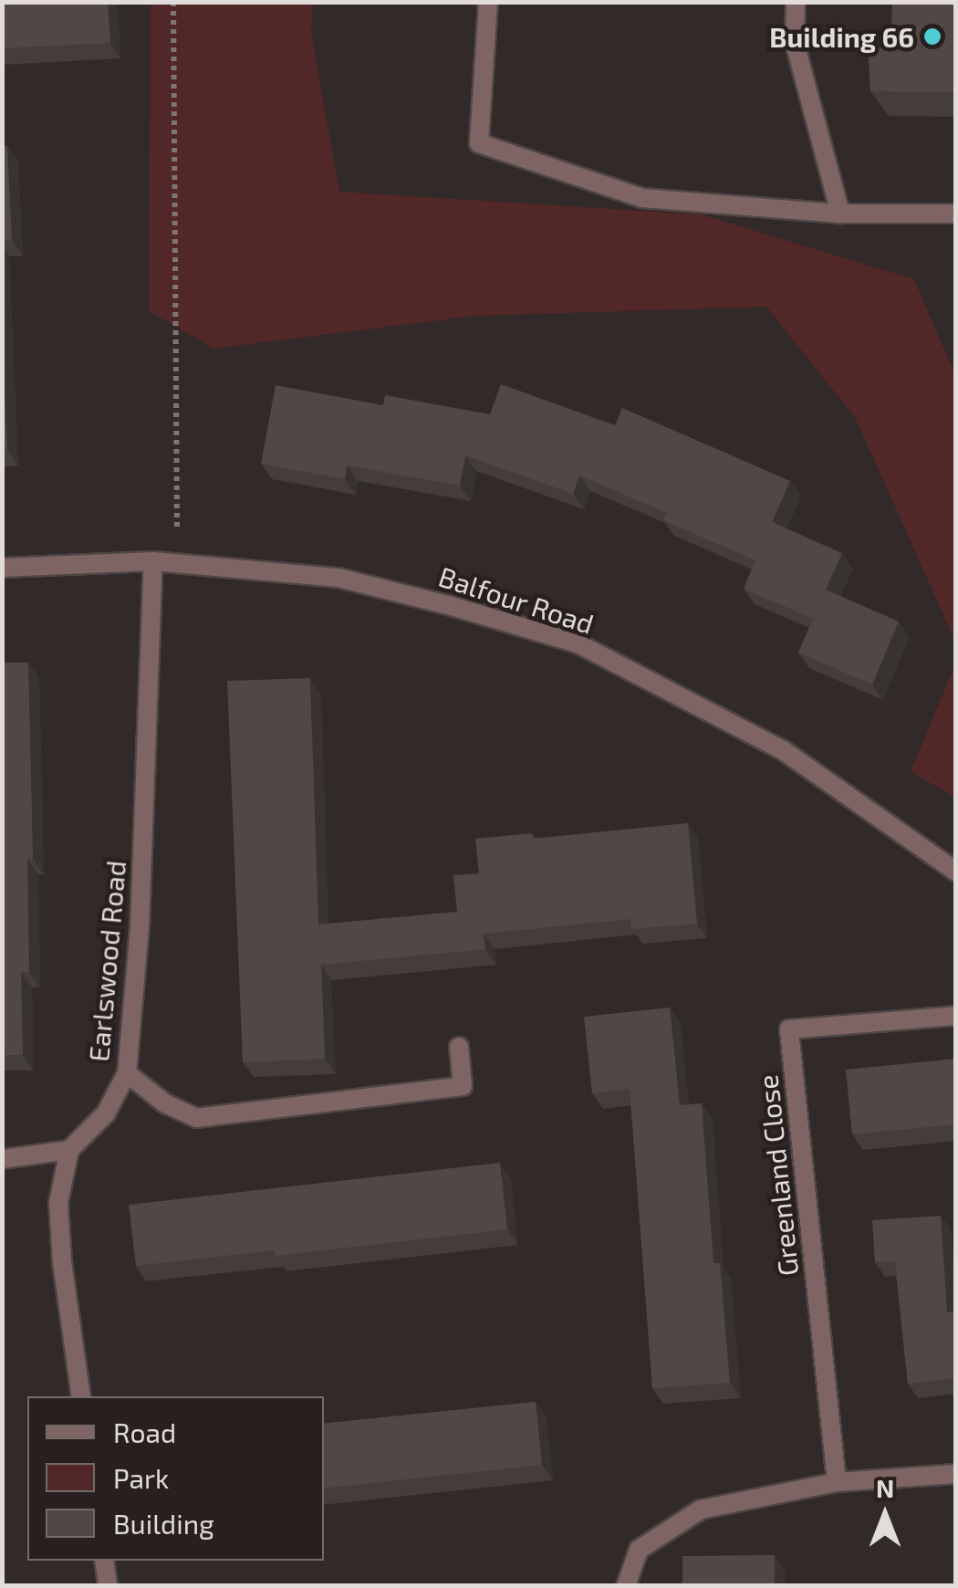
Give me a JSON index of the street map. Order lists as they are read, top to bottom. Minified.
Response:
{"streets":{"street":["Balfour Road","Earlswood Road","Greenland Close"]},"crossings":[["Balfour Road","Earlswood Road"]],"places":["Building 66"],"legend":["Road","Park","Building"],"north":"top"}
